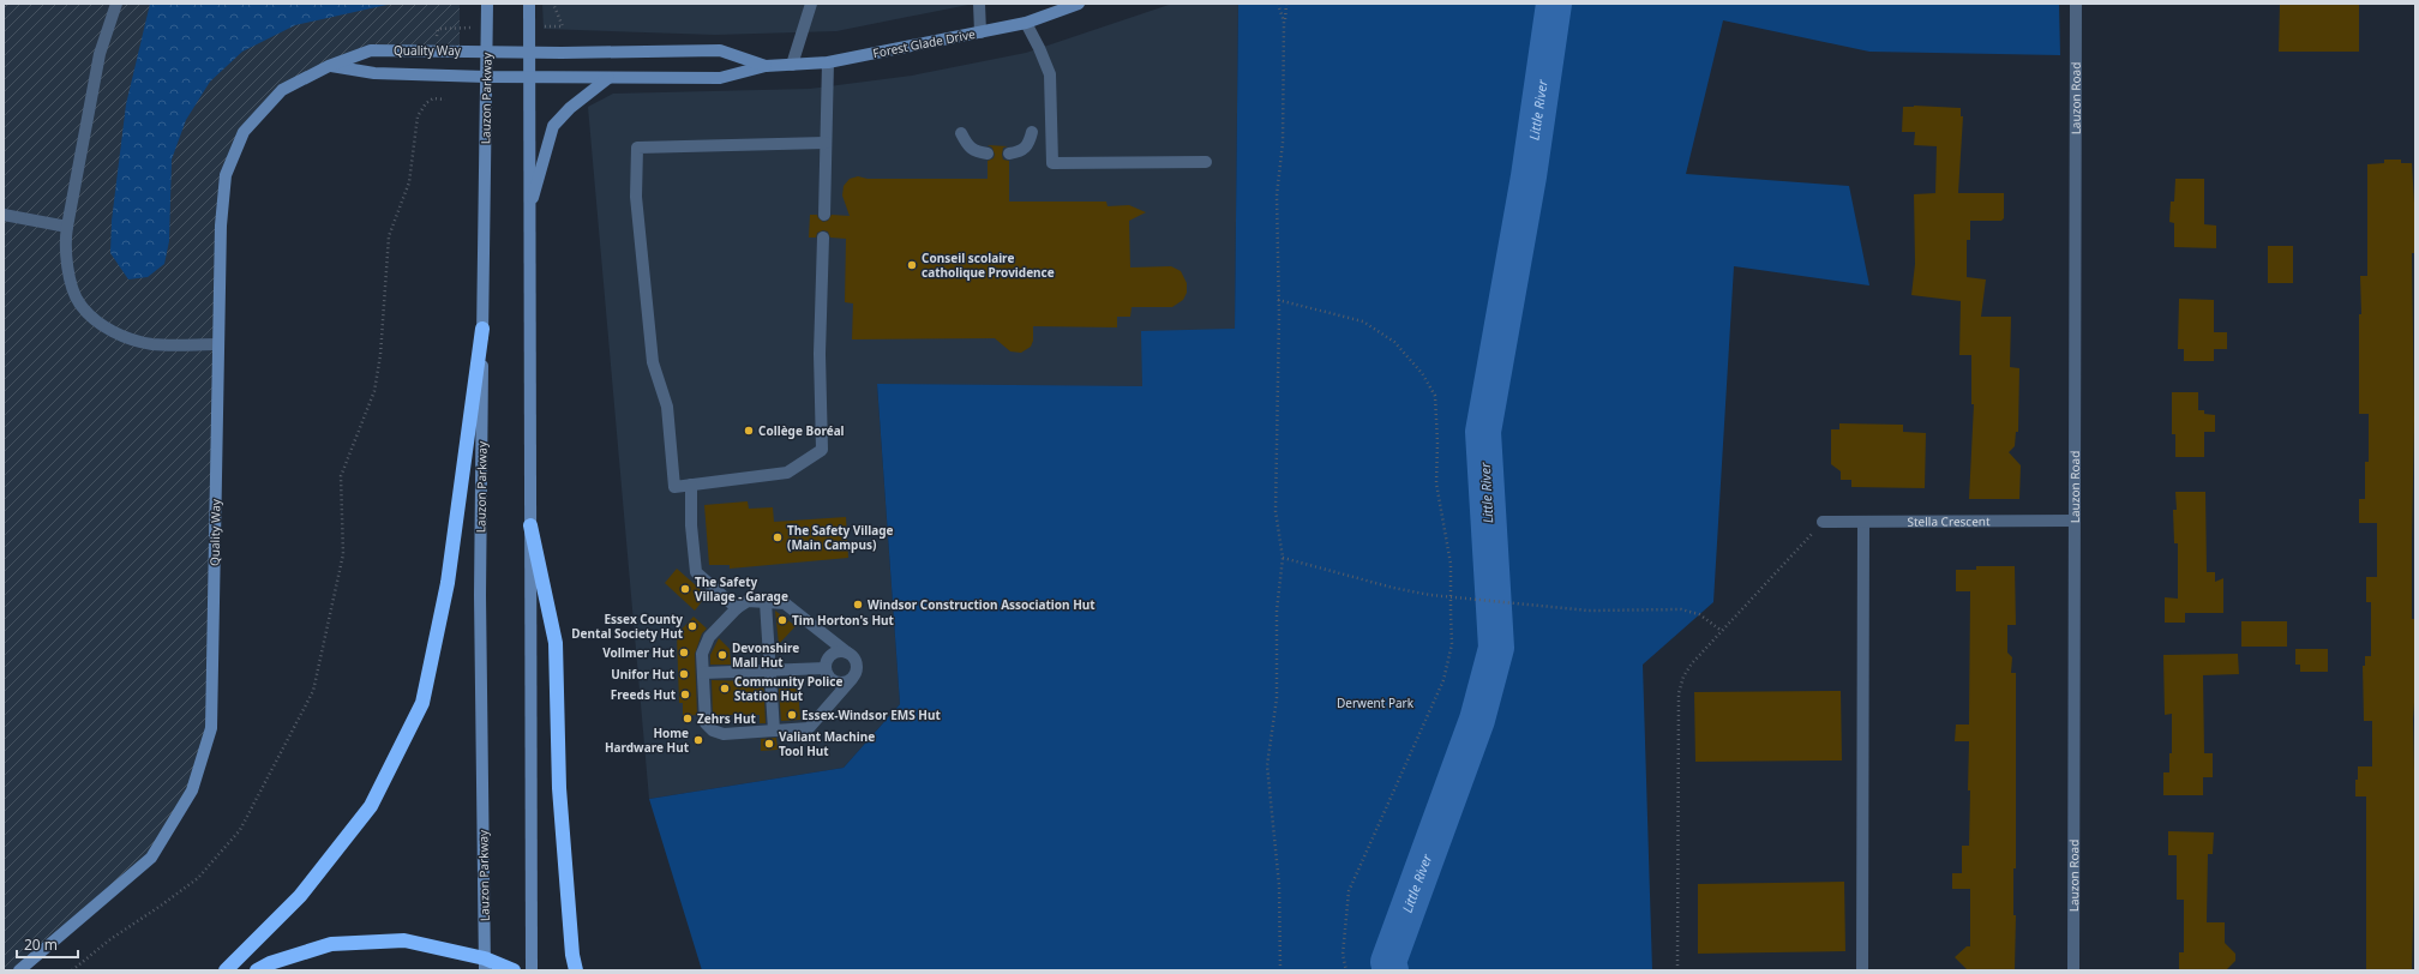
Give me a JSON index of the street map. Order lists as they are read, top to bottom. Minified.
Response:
{"streets":{"street":["Forest Glade Drive","Quality Way","Lauzon Parkway","Lauzon Road","Stella Crescent"]},"crossings":[["Forest Glade Drive","Quality Way"],["Quality Way","Lauzon Parkway"],["Lauzon Road","Stella Crescent"]],"water":["Little River"],"parks":["Derwent Park"],"places":["Conseil scolaire catholique Providence","Collège Boréal","The Safety Village (Main Campus)","The Safety Village - Garage","Windsor Construction Association Hut","Tim Horton's Hut","Essex County Dental Society Hut","Vollmer Hut","Devonshire Mall Hut","Unifor Hut","Community Police Station Hut","Freeds Hut","Essex-Windsor EMS Hut","Zehrs Hut","Home Hardware Hut","Valiant Machine Tool Hut"],"scale_bar":"20 m"}
